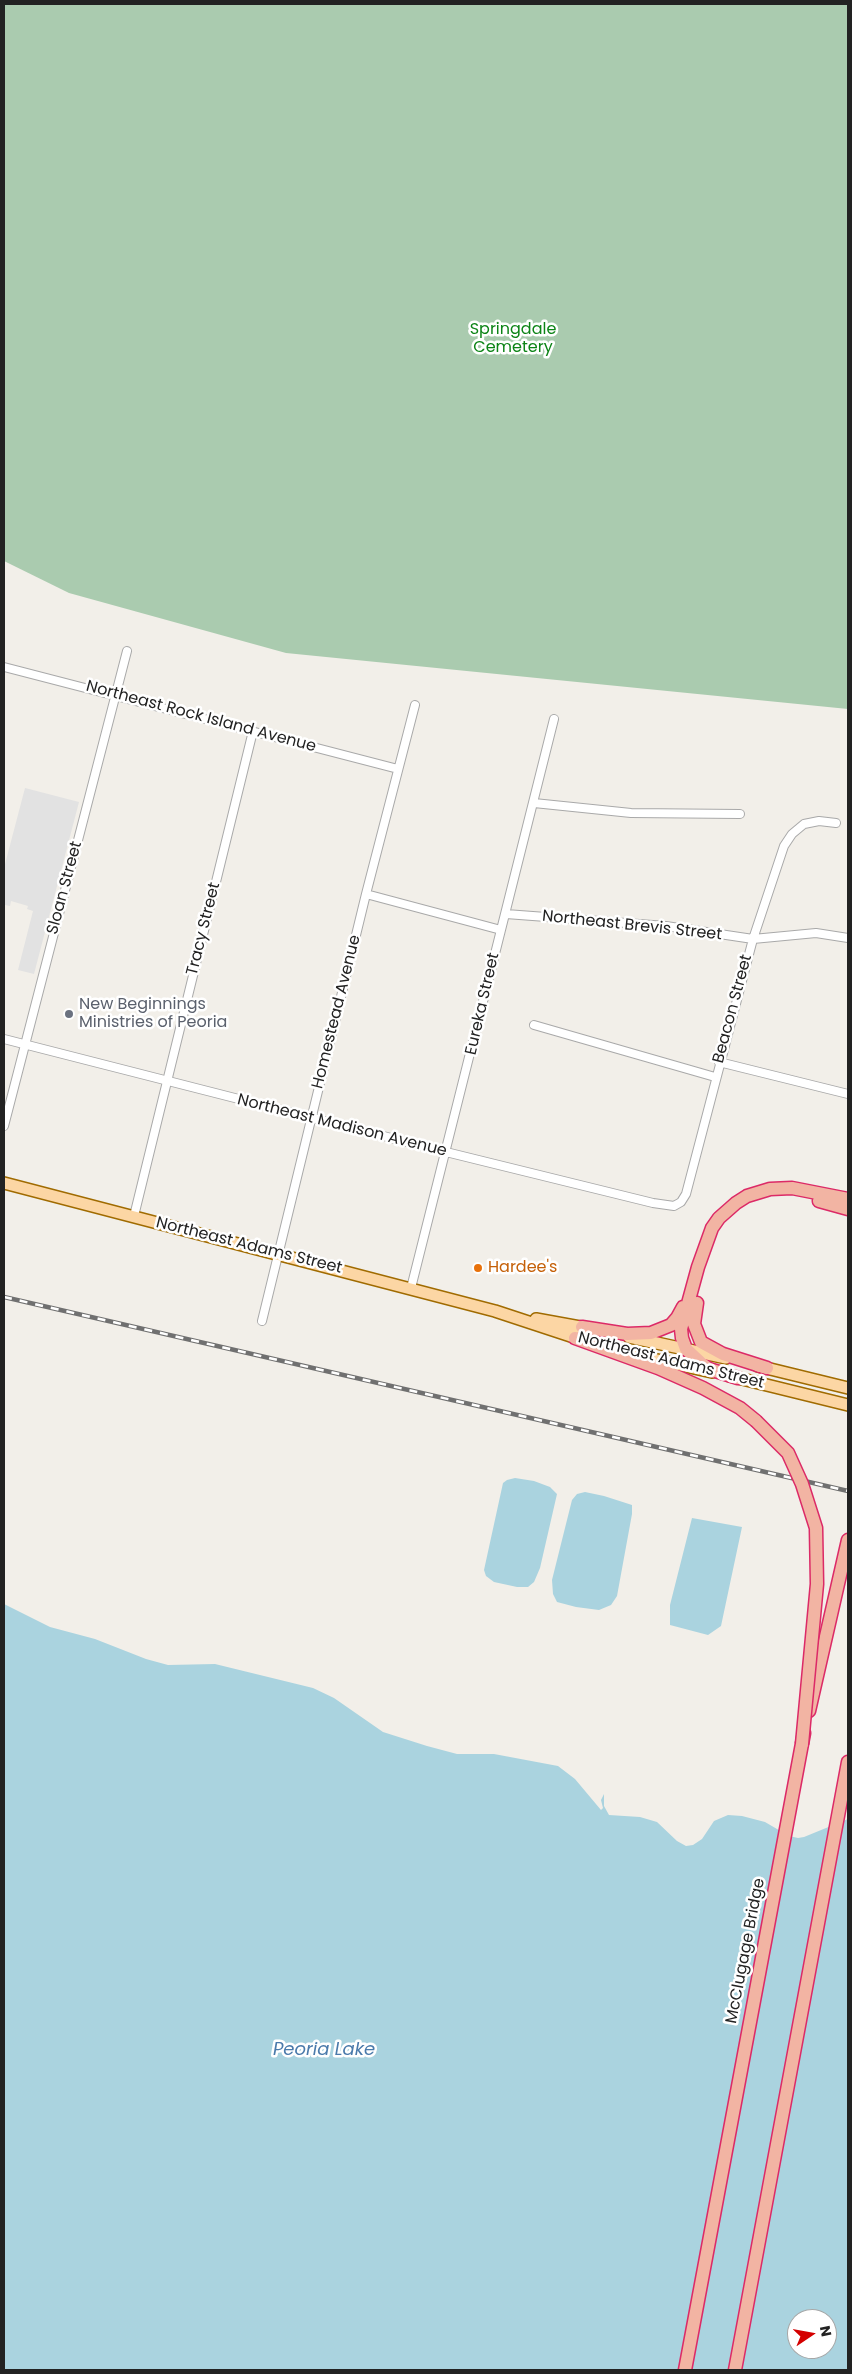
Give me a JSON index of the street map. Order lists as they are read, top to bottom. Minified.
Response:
{"streets":{"highway":["McClugage Bridge"],"main road":["Northeast Adams Street"],"street":["Northeast Rock Island Avenue","Sloan Street","Northeast Brevis Street","Tracy Street","Eureka Street","Beacon Street","Homestead Avenue","Northeast Madison Avenue"]},"crossings":[["Northeast Rock Island Avenue","Sloan Street"],["Northeast Rock Island Avenue","Tracy Street"],["Northeast Rock Island Avenue","Homestead Avenue"],["Sloan Street","Northeast Madison Avenue"],["Northeast Brevis Street","Eureka Street"],["Northeast Brevis Street","Beacon Street"],["Tracy Street","Northeast Madison Avenue"],["Tracy Street","Northeast Adams Street"],["Eureka Street","Northeast Madison Avenue"],["Eureka Street","Northeast Adams Street"],["Beacon Street","Northeast Madison Avenue"],["Homestead Avenue","Northeast Madison Avenue"],["Homestead Avenue","Northeast Adams Street"]],"water":["Peoria Lake"],"parks":["Springdale Cemetery"],"places":["New Beginnings Ministries of Peoria","Hardee's"],"north":"right"}
